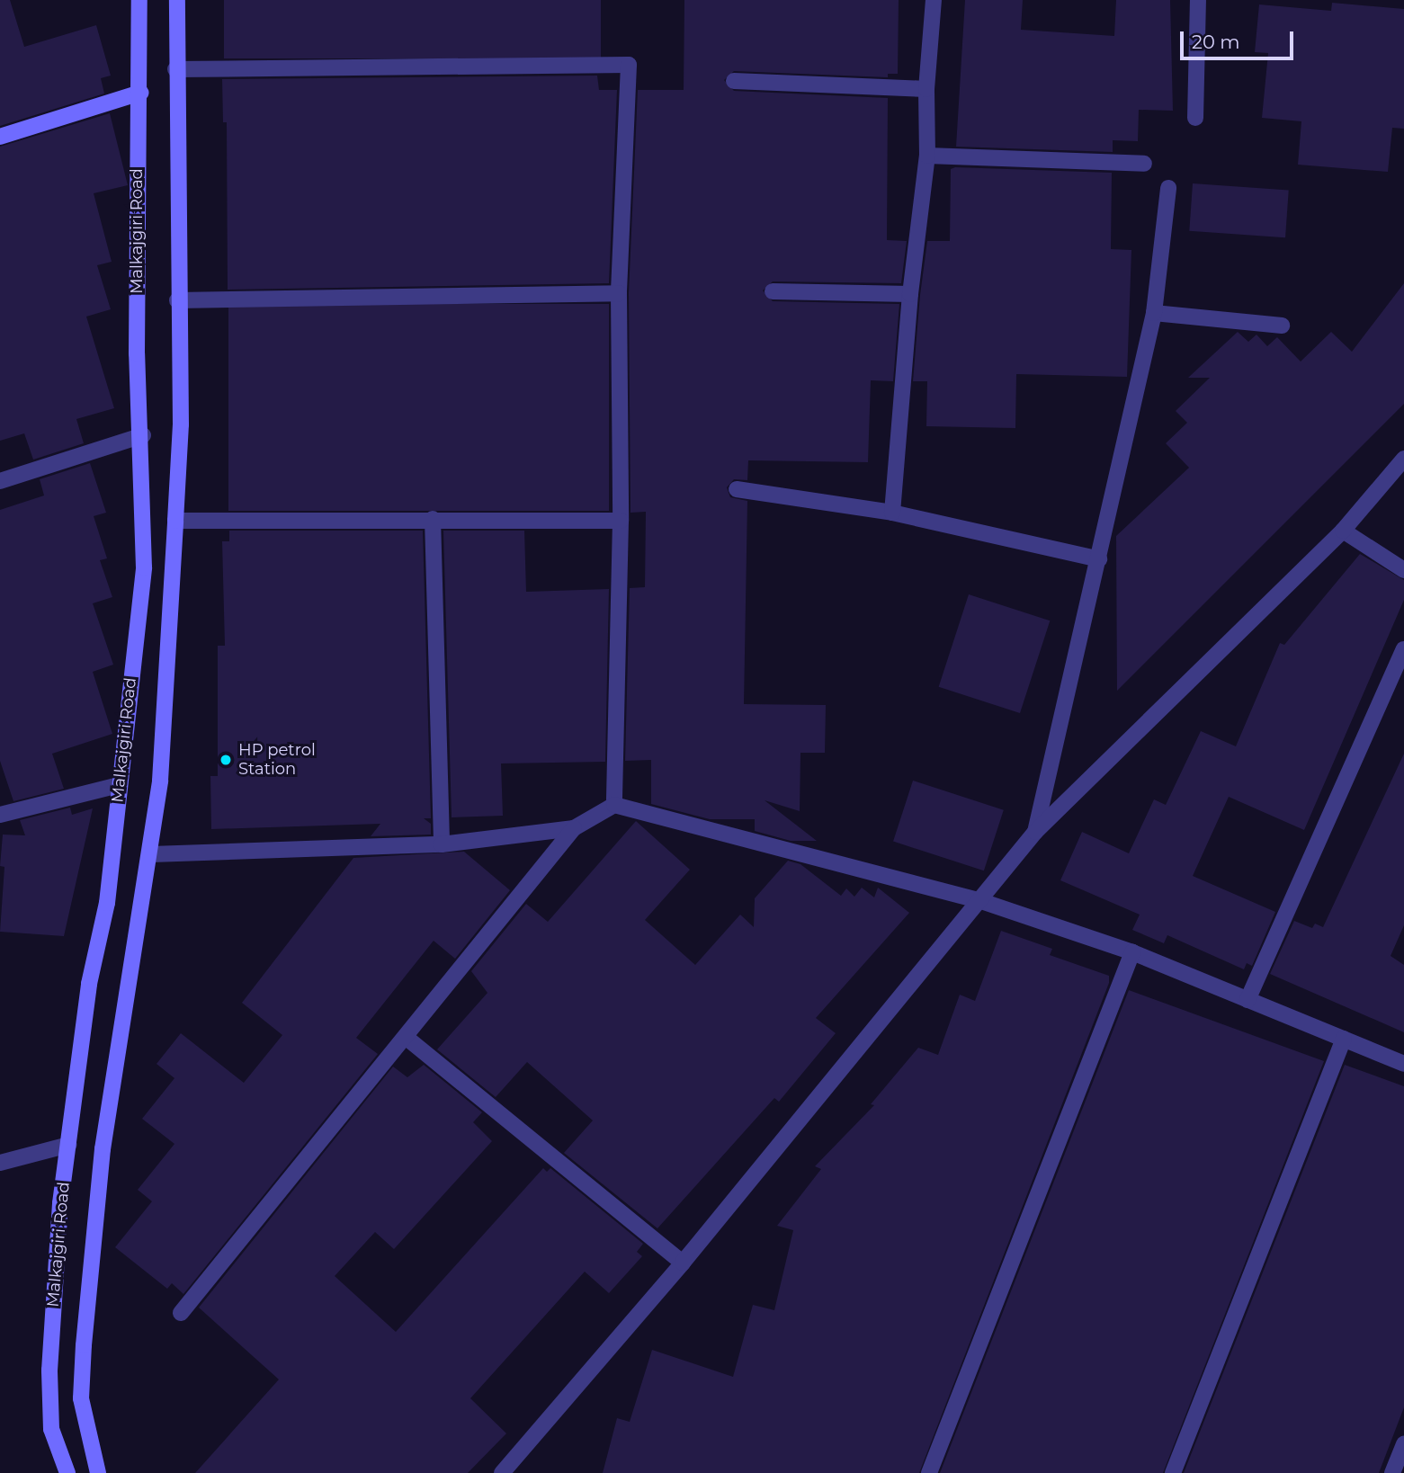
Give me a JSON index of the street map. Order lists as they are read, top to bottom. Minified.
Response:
{"streets":{"main road":["Malkajgiri Road"]},"places":["HP petrol Station"],"scale_bar":"20 m"}
